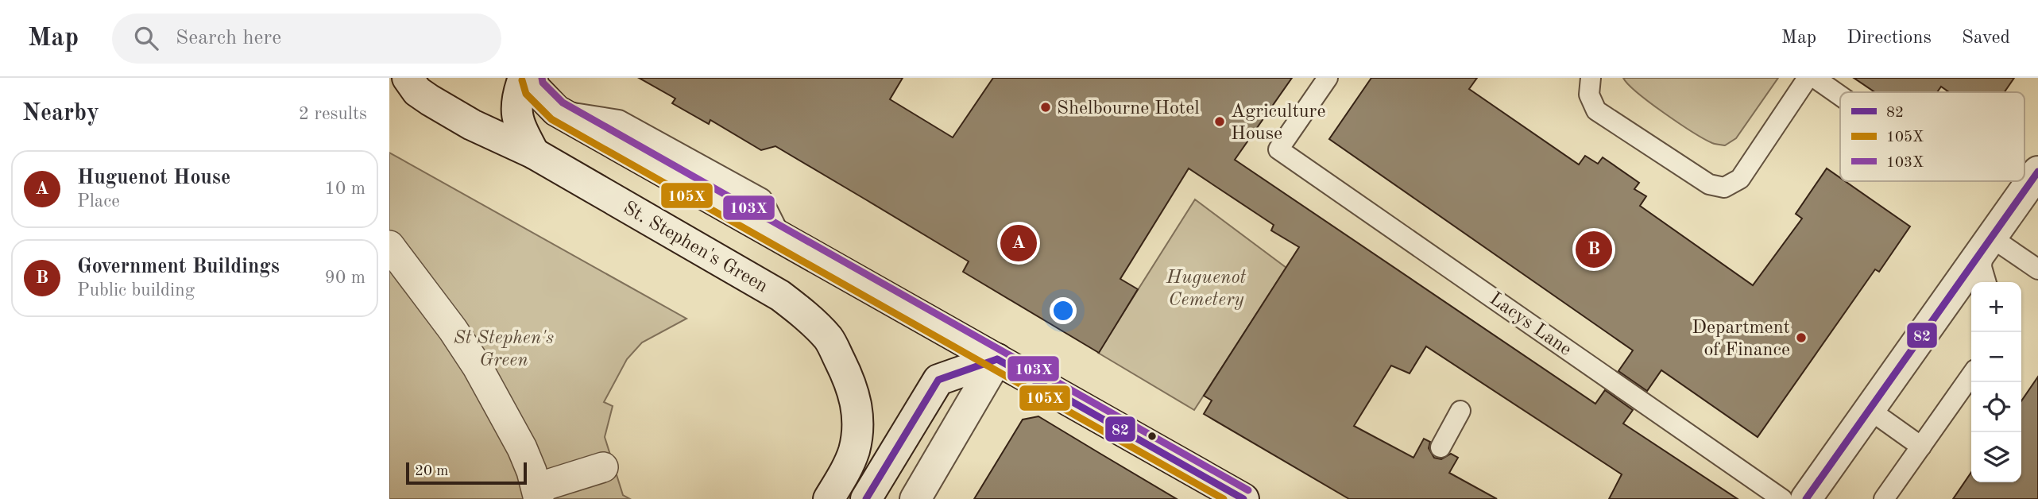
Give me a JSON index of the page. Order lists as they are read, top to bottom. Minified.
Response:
{"streets":{"main road":["St. Stephen's Green"],"lane":["Lacys Lane"]},"parks":["Huguenot Cemetery","St Stephen's Green"],"places":["Shelbourne Hotel","Agriculture House","Department of Finance"],"lines":["transit line 103X","transit line 105X","transit line 82"],"legend":["82","105X","103X"],"scale_bar":"20 m","page":{"header":"Map","search":"Search here","nav":["Map","Directions","Saved"],"heading":["Nearby","2 results"],"list":[{"mark":"A","name":"Huguenot House","note":"Place","value":"10 m"},{"mark":"B","name":"Government Buildings","note":"Public building","value":"90 m"}],"pins":["A","B"],"map_buttons":["+","−"],"scale":"20 m"}}
